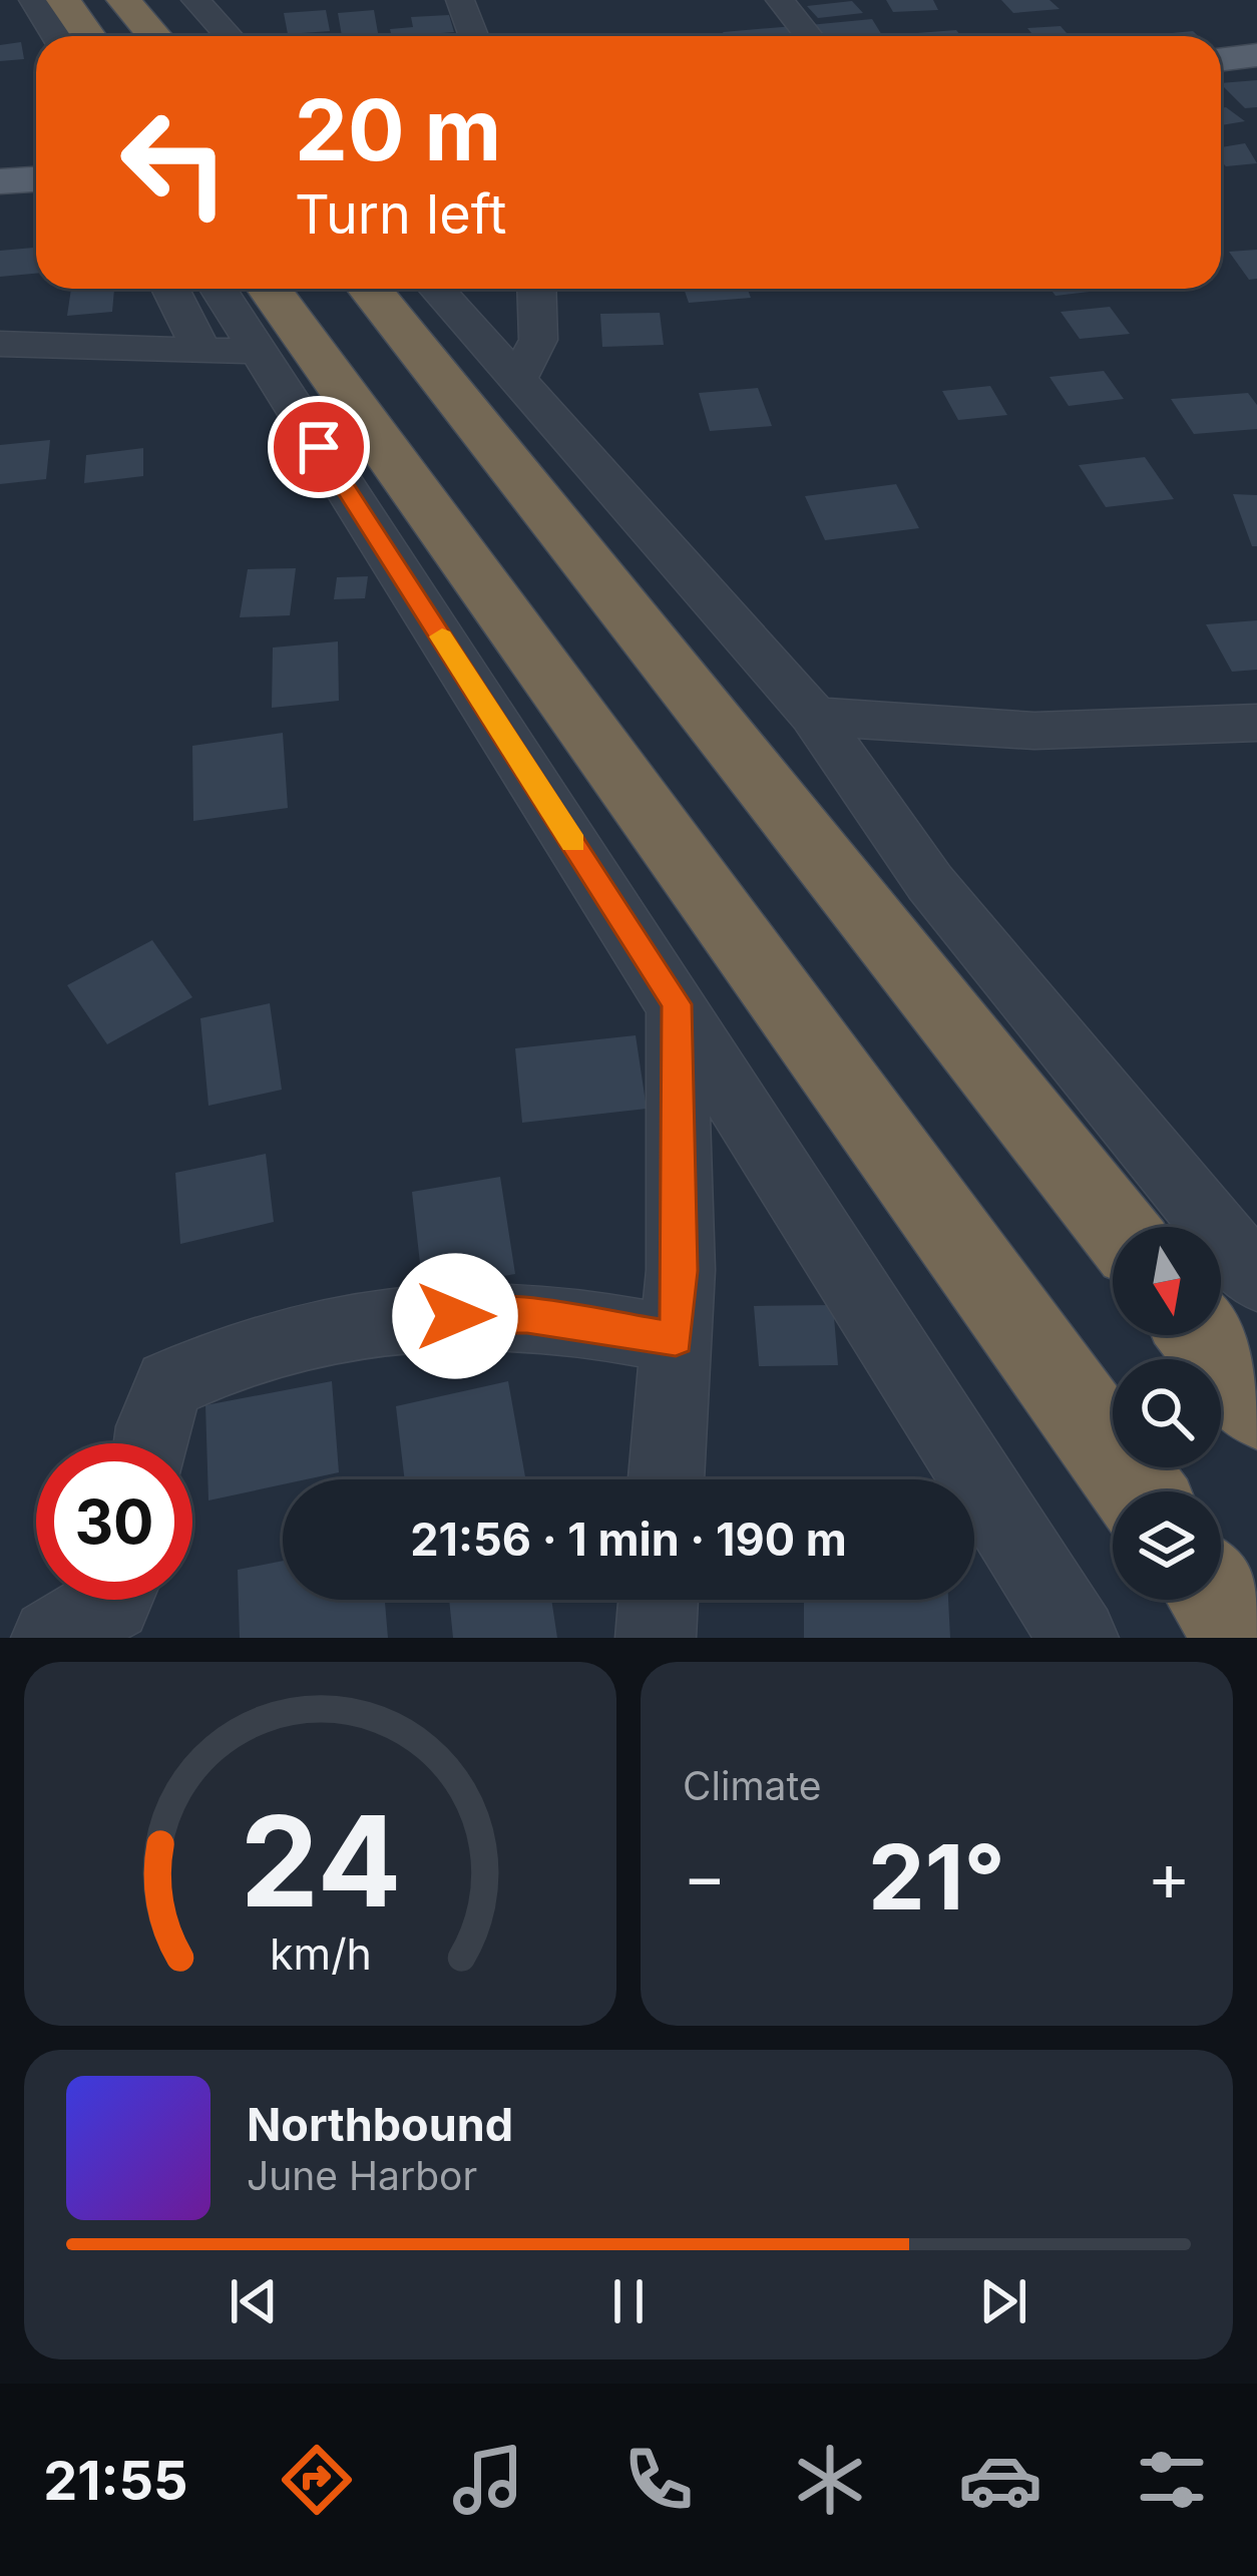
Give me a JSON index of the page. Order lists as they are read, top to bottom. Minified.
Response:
{"north":"bottom","page":{"turn":["20 m","Turn left"],"limit":"30","trip":"21:56 · 1 min · 190 m","tile":"Climate","heat":["−","21°","+"],"song":["Northbound","June Harbor"],"tabs":"21:55","gauge":["24","km/h"]}}
